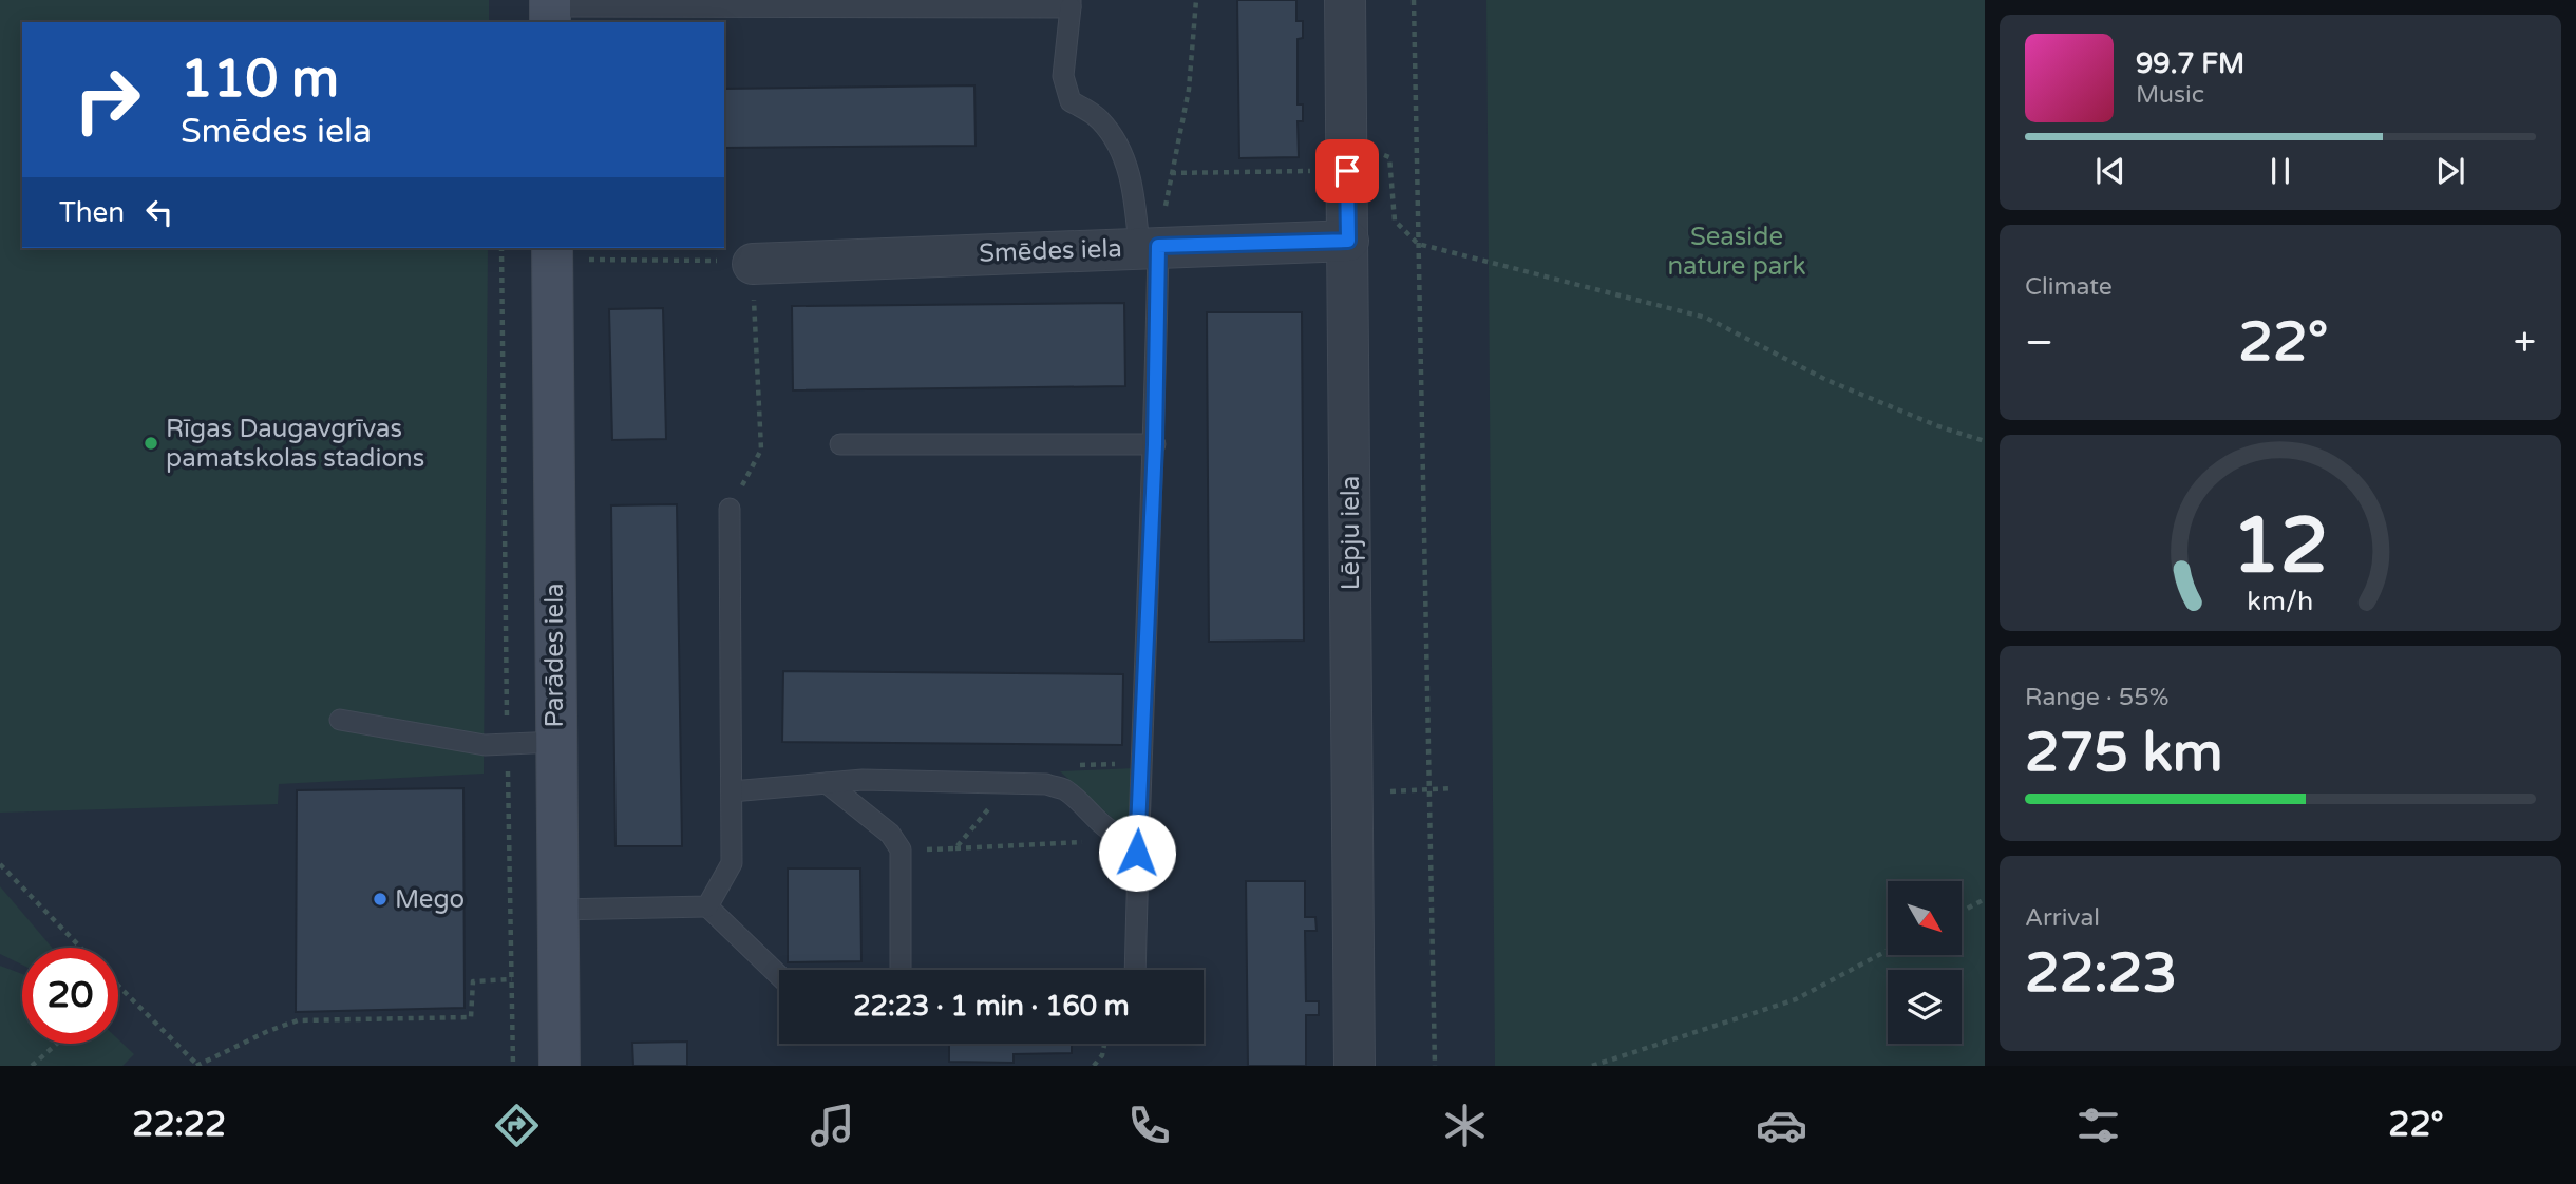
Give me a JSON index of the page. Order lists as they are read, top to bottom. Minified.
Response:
{"streets":{"street":["Smēdes iela","Lēpju iela","Parādes iela"]},"crossings":[["Smēdes iela","Lēpju iela"]],"parks":["Seaside nature park"],"places":["Rīgas Daugavgrīvas pamatskolas stadions","Mego"],"north":"bottom right","page":{"turn":["110 m","Smēdes iela"],"song":["99.7 FM","Music"],"then":"Then","tile":["Climate",["Range · 55%","275 km"],["Arrival","22:23"]],"heat":["−","22°","+"],"limit":"20","trip":"22:23 · 1 min · 160 m","tabs":["22:22","22°"],"gauge":["12","km/h"]}}
